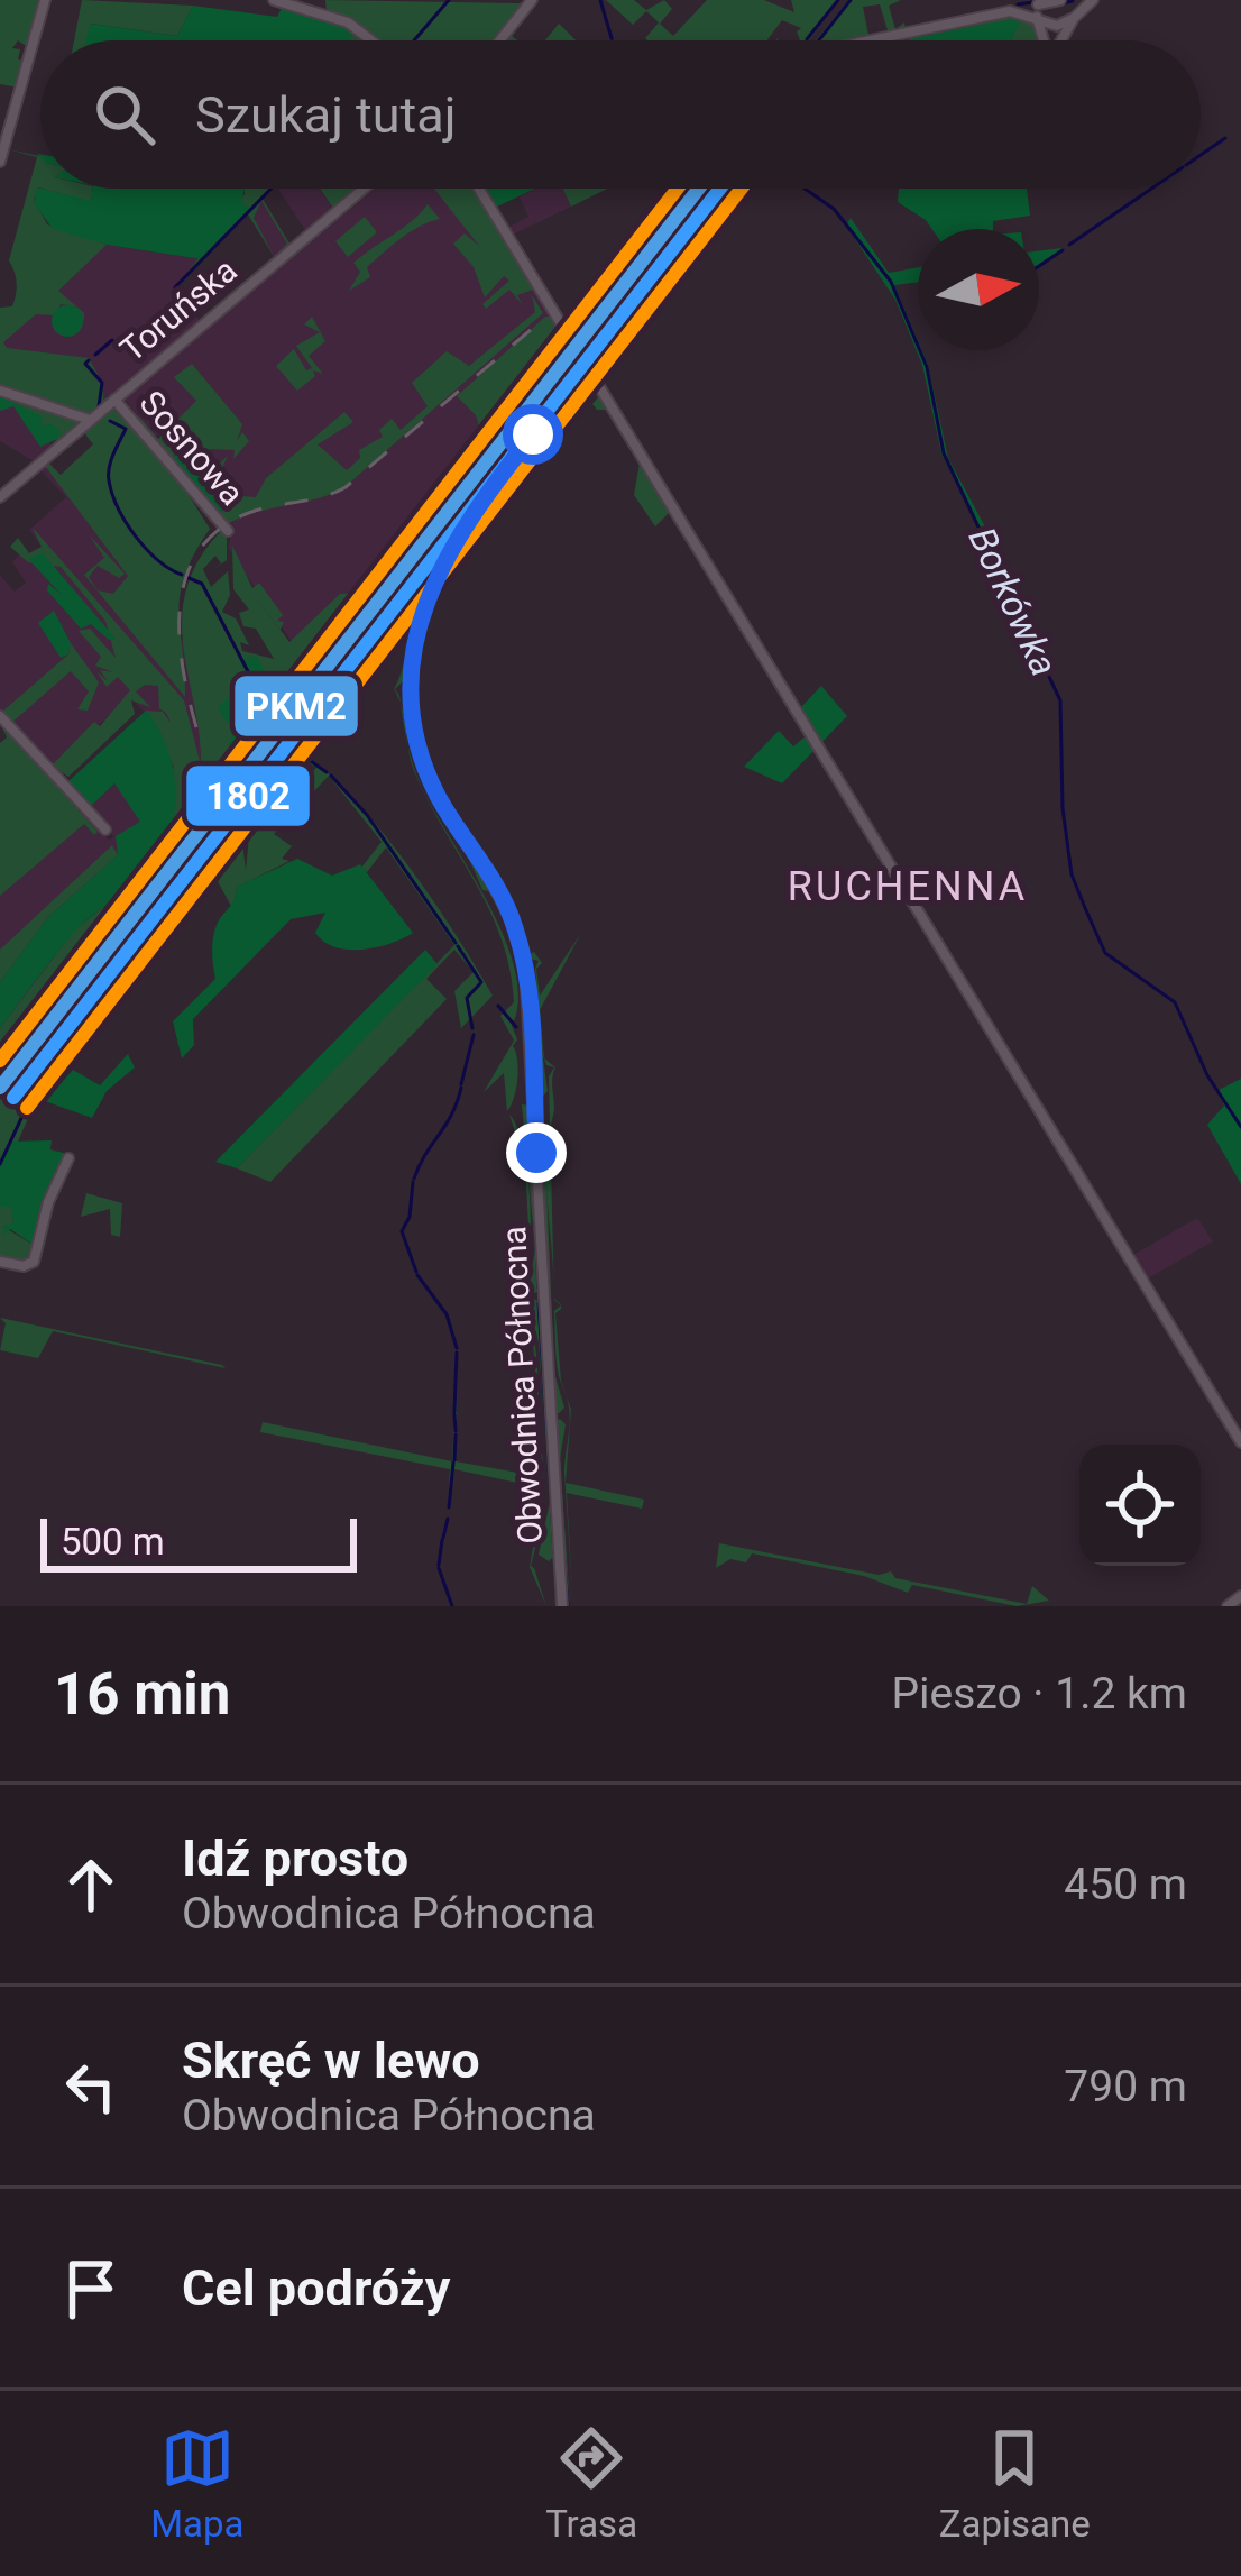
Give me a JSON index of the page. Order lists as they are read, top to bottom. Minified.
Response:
{"streets":{"street":["Toruńska","Sosnowa","Obwodnica Północna"]},"crossings":[["Toruńska","Sosnowa"]],"districts":["RUCHENNA"],"water":["Borkówka"],"lines":["transit line PKM2","transit line 1802"],"scale_bar":"500 m","north":"right","page":{"search":"Szukaj tutaj","scale":"500 m","heading":["16 min","Pieszo · 1.2 km"],"list":[["Idź prosto","Obwodnica Północna","450 m"],["Skręć w lewo","Obwodnica Północna","790 m"],"Cel podróży"],"nav":["Mapa","Trasa","Zapisane"]}}
